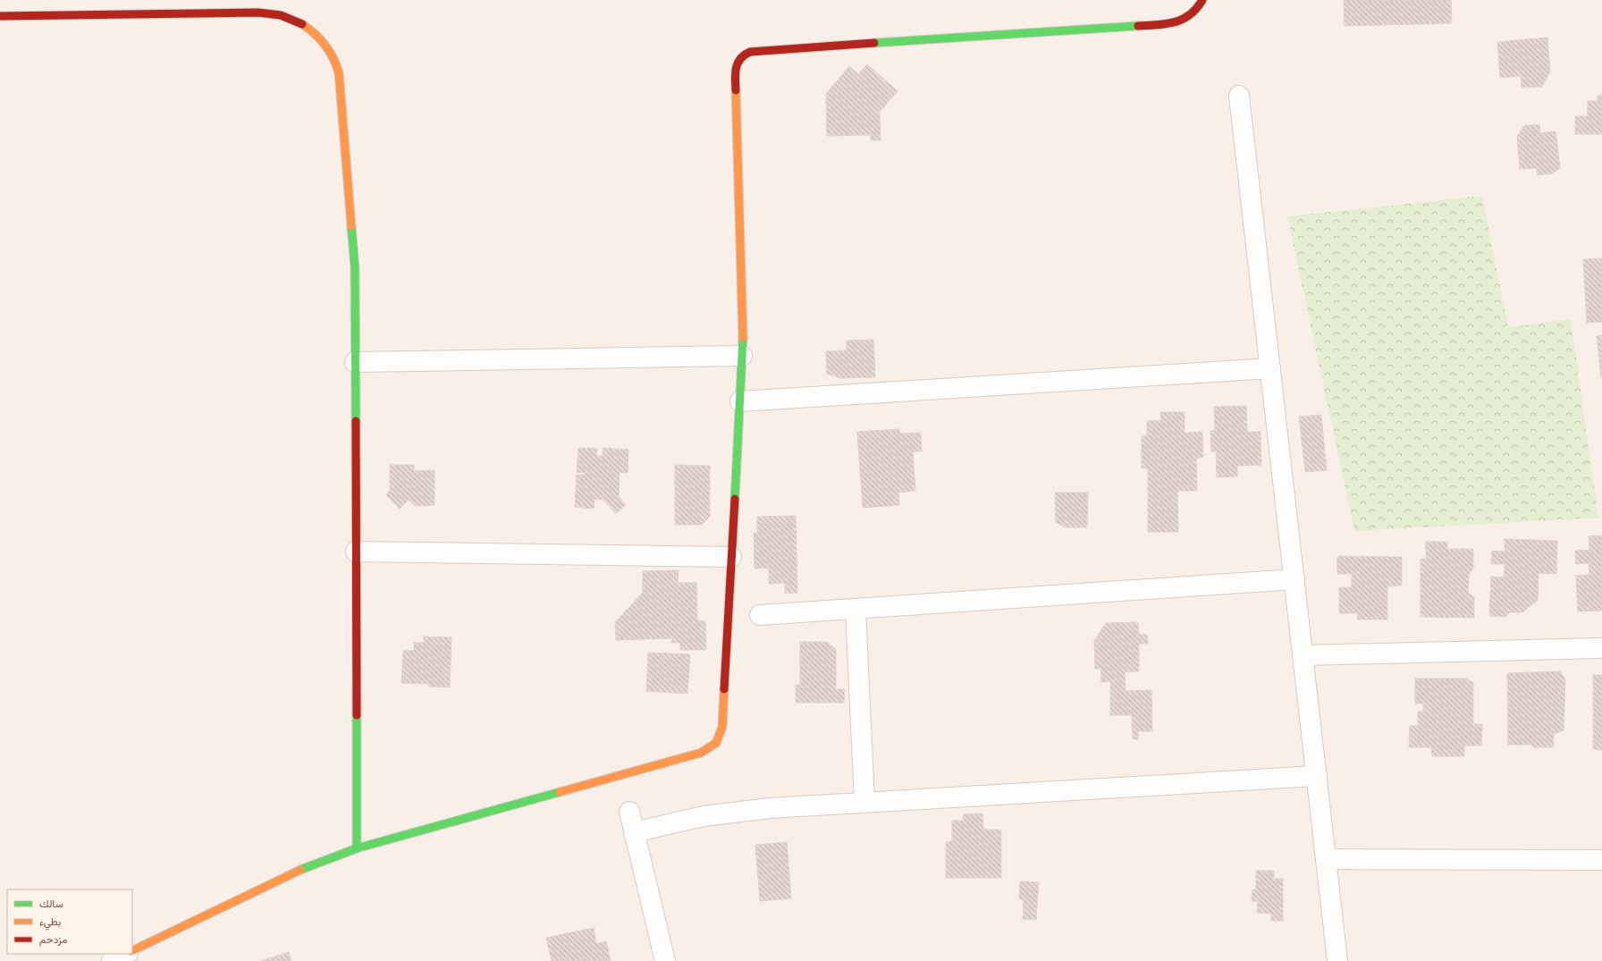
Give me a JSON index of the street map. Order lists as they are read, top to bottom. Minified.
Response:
{"legend":["سالك","بطيء","مزدحم"]}
